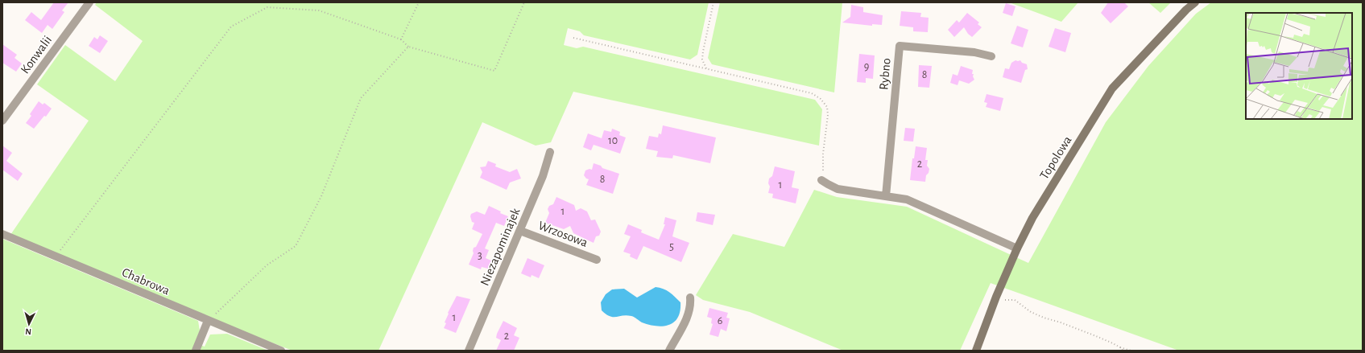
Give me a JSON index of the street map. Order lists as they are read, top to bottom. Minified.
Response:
{"streets":{"street":["Konwalii","Rybno","Topolowa","Wrzosowa","Niezapominajek","Chabrowa"]},"crossings":[["Wrzosowa","Niezapominajek"]],"house_numbers":["9","8","10","2","8","1","1","5","3","1","6","2"],"north":"bottom"}
